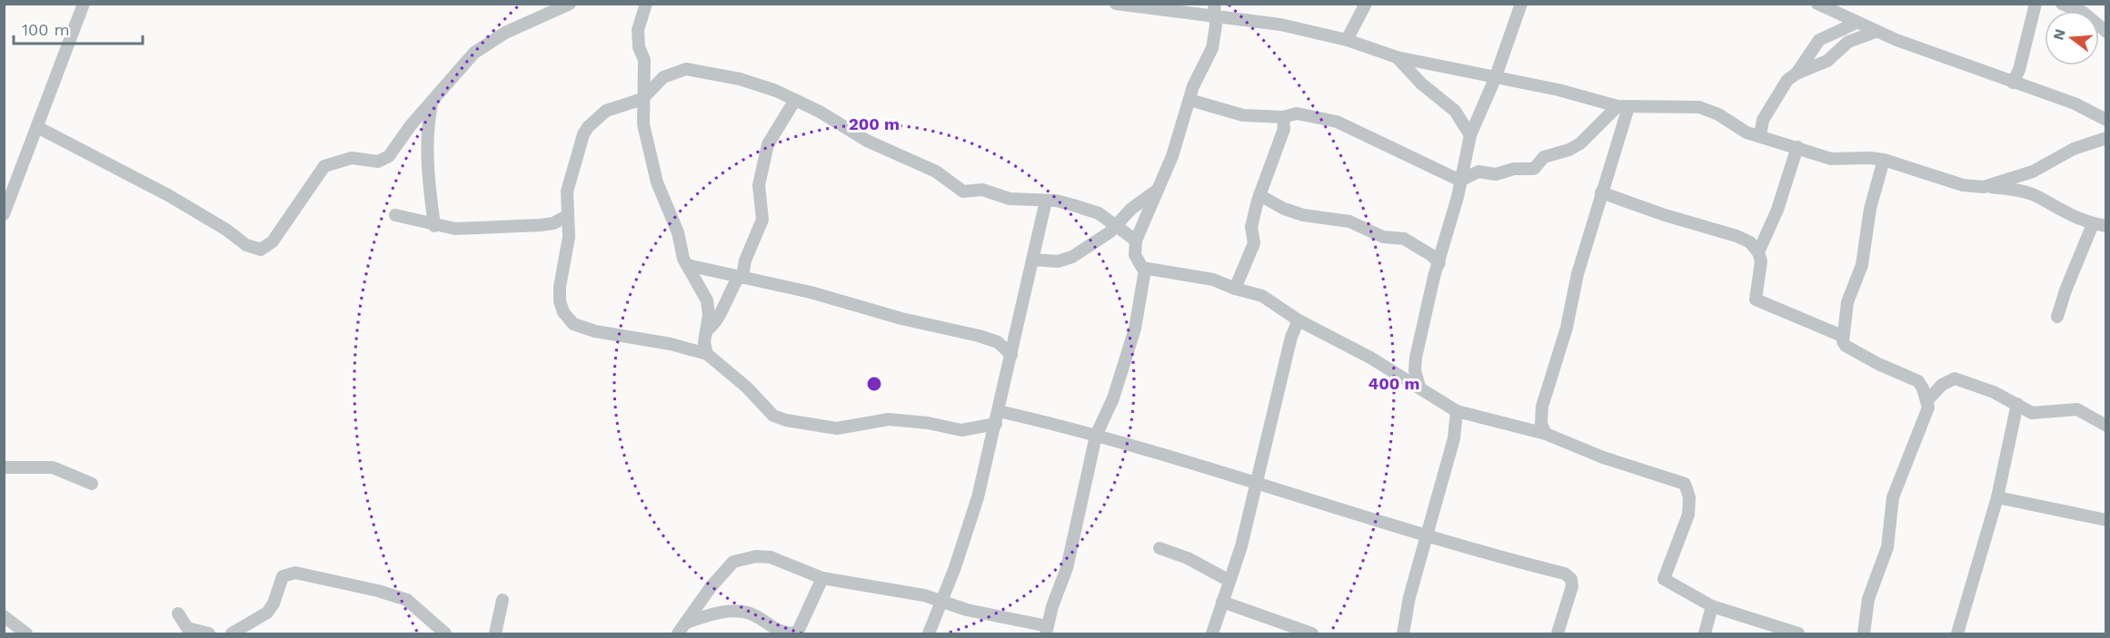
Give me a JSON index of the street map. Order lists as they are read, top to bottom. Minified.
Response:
{"scale_bar":"100 m","north":"left","rings":["200 m","400 m"]}
